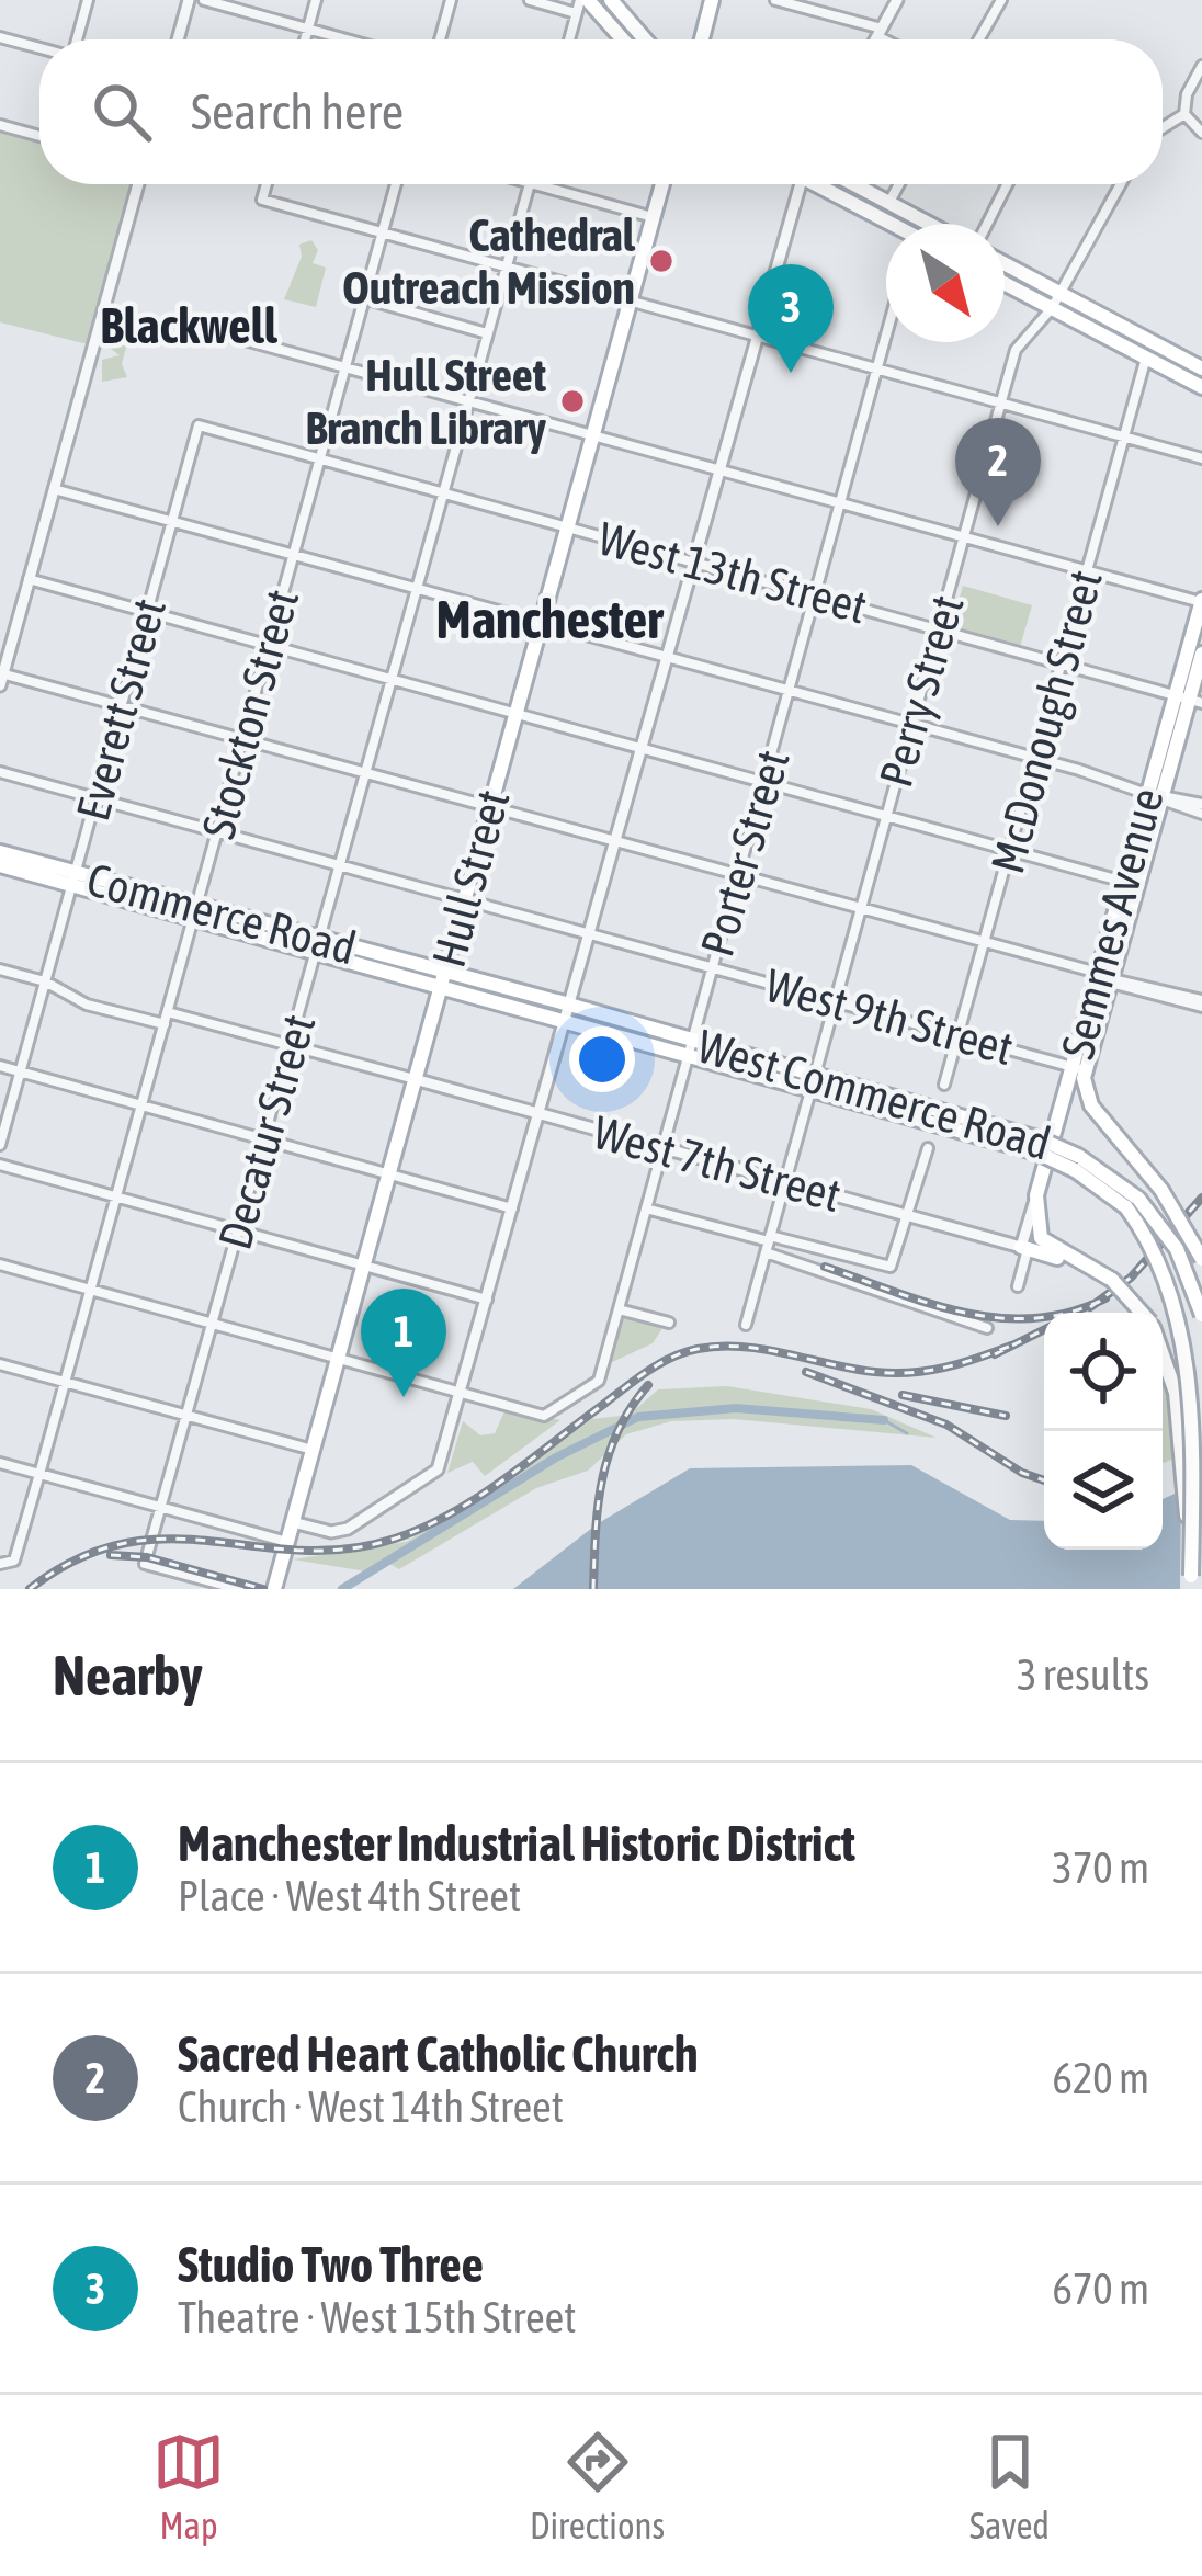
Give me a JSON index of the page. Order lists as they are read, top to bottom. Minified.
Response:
{"streets":{"main road":["Hull Street","Commerce Road","Semmes Avenue","West Commerce Road"],"street":["West 13th Street","Perry Street","Everett Street","Stockton Street","McDonough Street","Porter Street","West 9th Street","Decatur Street","West 7th Street"]},"crossings":[["West 13th Street","Perry Street"],["West 13th Street","Everett Street"],["West 13th Street","Stockton Street"],["West 13th Street","McDonough Street"],["West 13th Street","Porter Street"],["West 13th Street","Hull Street"],["West 13th Street","Semmes Avenue"],["West 13th Street","Decatur Street"],["Perry Street","West 9th Street"],["Perry Street","West Commerce Road"],["Perry Street","West 7th Street"],["Everett Street","Commerce Road"],["Everett Street","West 9th Street"],["Stockton Street","Commerce Road"],["Stockton Street","West 9th Street"],["McDonough Street","West 9th Street"],["Porter Street","West 9th Street"],["Porter Street","West Commerce Road"],["Porter Street","West 7th Street"],["Hull Street","Commerce Road"],["Hull Street","West 9th Street"],["Hull Street","West Commerce Road"],["Hull Street","West 7th Street"],["Commerce Road","West Commerce Road"],["Commerce Road","Decatur Street"],["Semmes Avenue","West 9th Street"],["Semmes Avenue","West 7th Street"],["West 9th Street","Decatur Street"]],"districts":["Blackwell","Manchester"],"places":["Cathedral Outreach Mission","Hull Street Branch Library"],"north":"bottom right","page":{"search":"Search here","pins":["3","2","1"],"heading":["Nearby","3 results"],"list":[{"mark":"1","name":"Manchester Industrial Historic District","note":"Place · West 4th Street","value":"370 m"},{"mark":"2","name":"Sacred Heart Catholic Church","note":"Church · West 14th Street","value":"620 m"},{"mark":"3","name":"Studio Two Three","note":"Theatre · West 15th Street","value":"670 m"}],"nav":["Map","Directions","Saved"]}}
